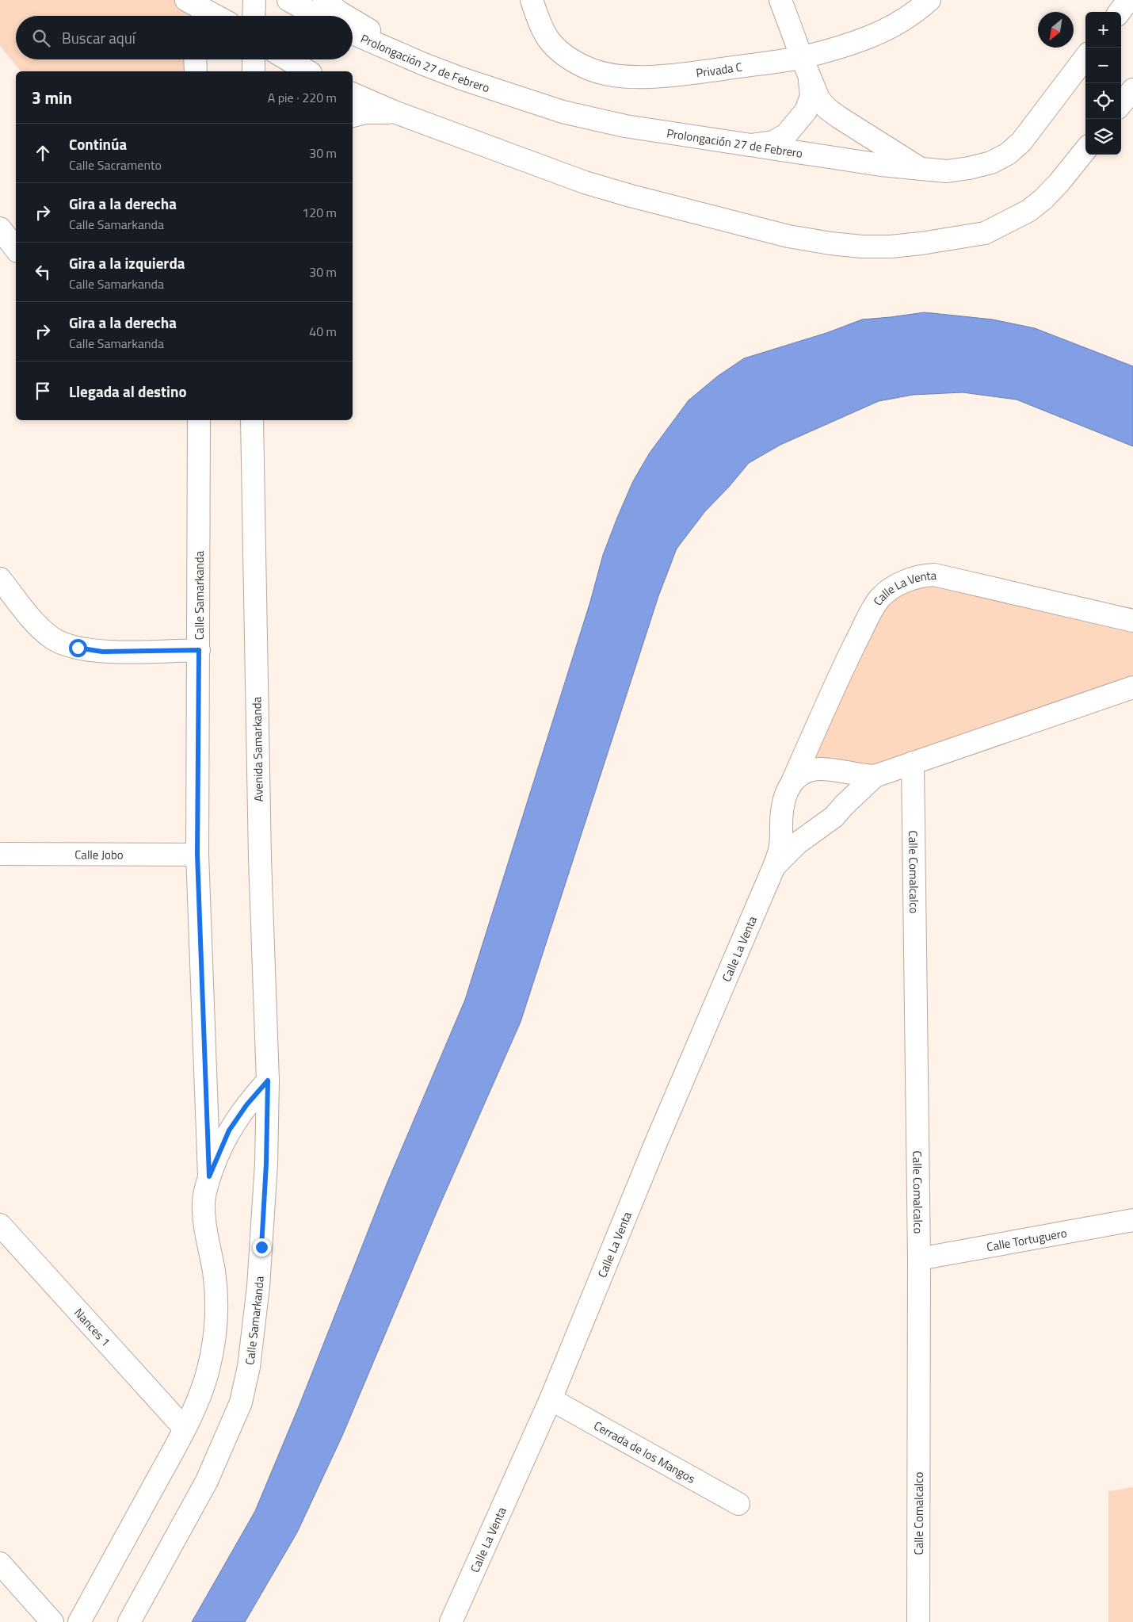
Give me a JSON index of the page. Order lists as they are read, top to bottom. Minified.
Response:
{"streets":{"street":["Prolongación 27 de Febrero","Privada C","Calle La Venta","Calle Samarkanda","Avenida Samarkanda","Calle Jobo","Calle Comalcalco","Calle Tortuguero","Nances 1","Cerrada de los Mangos"]},"crossings":[["Calle La Venta","Calle Comalcalco"],["Calle La Venta","Cerrada de los Mangos"],["Calle Samarkanda","Avenida Samarkanda"],["Calle Samarkanda","Calle Jobo"],["Calle Samarkanda","Nances 1"],["Calle Comalcalco","Calle Tortuguero"]],"north":"bottom left","page":{"map_buttons":["+","−"],"search":"Buscar aquí","heading":["3 min","A pie · 220 m"],"list":[["Continúa","Calle Sacramento","30 m"],["Gira a la derecha","Calle Samarkanda","120 m"],["Gira a la izquierda","Calle Samarkanda","30 m"],["Gira a la derecha","Calle Samarkanda","40 m"],"Llegada al destino"]}}
